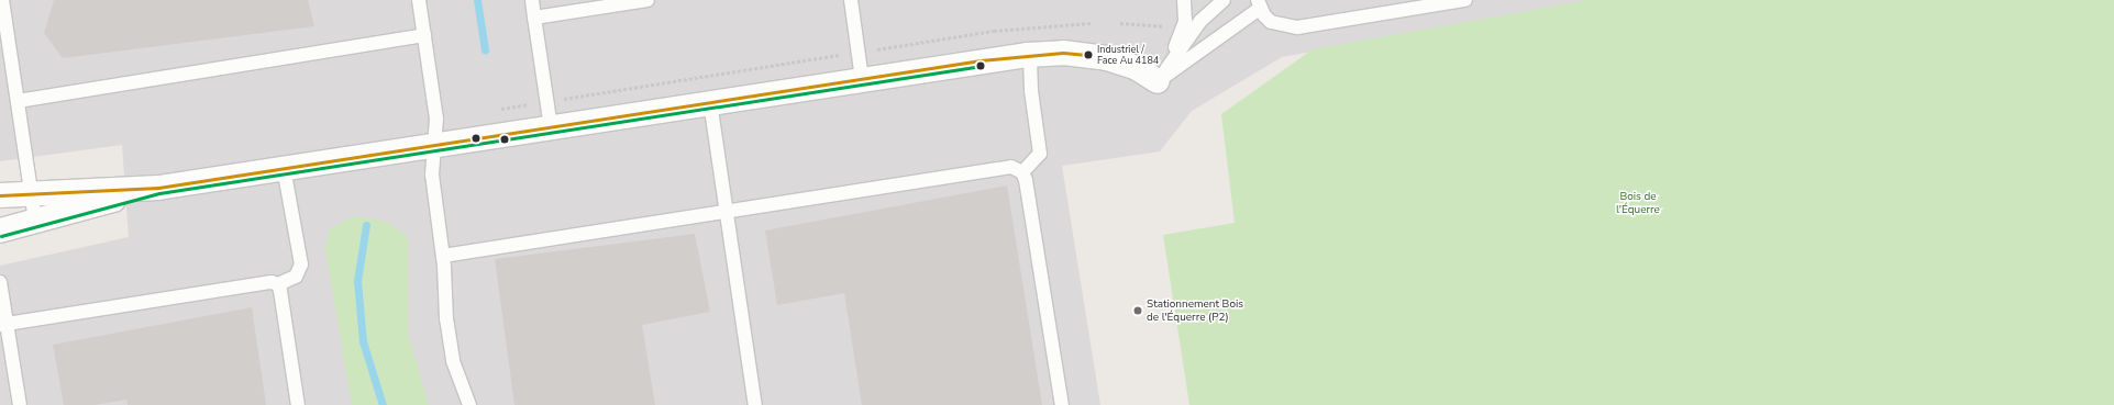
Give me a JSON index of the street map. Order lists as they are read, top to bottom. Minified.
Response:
{"parks":["Bois de l'Équerre"],"places":["Industriel / Face Au 4184","Stationnement Bois de l'Équerre (P2)"]}
